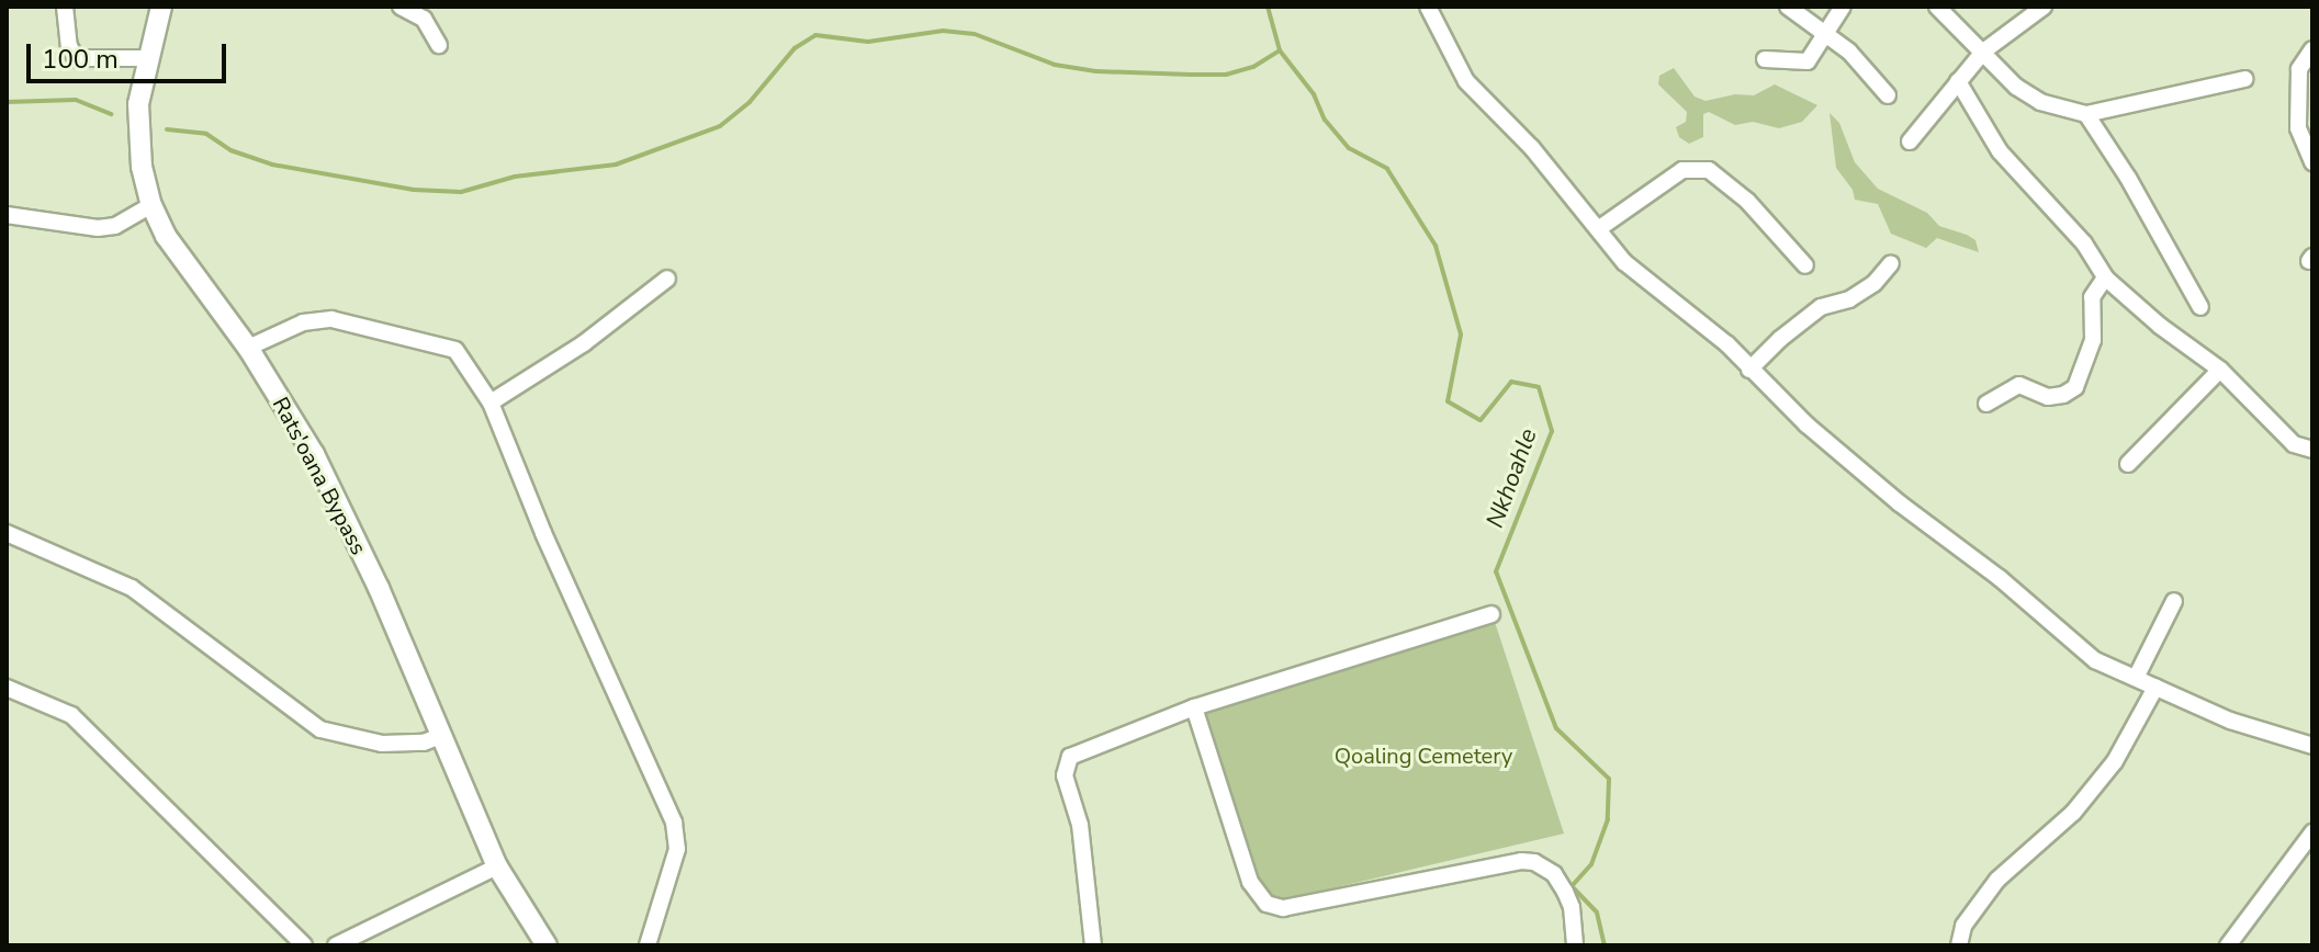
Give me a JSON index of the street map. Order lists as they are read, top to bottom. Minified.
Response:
{"streets":{"street":["Rats'oana Bypass"]},"water":["Nkhoahle"],"parks":["Qoaling Cemetery"],"scale_bar":"100 m"}
